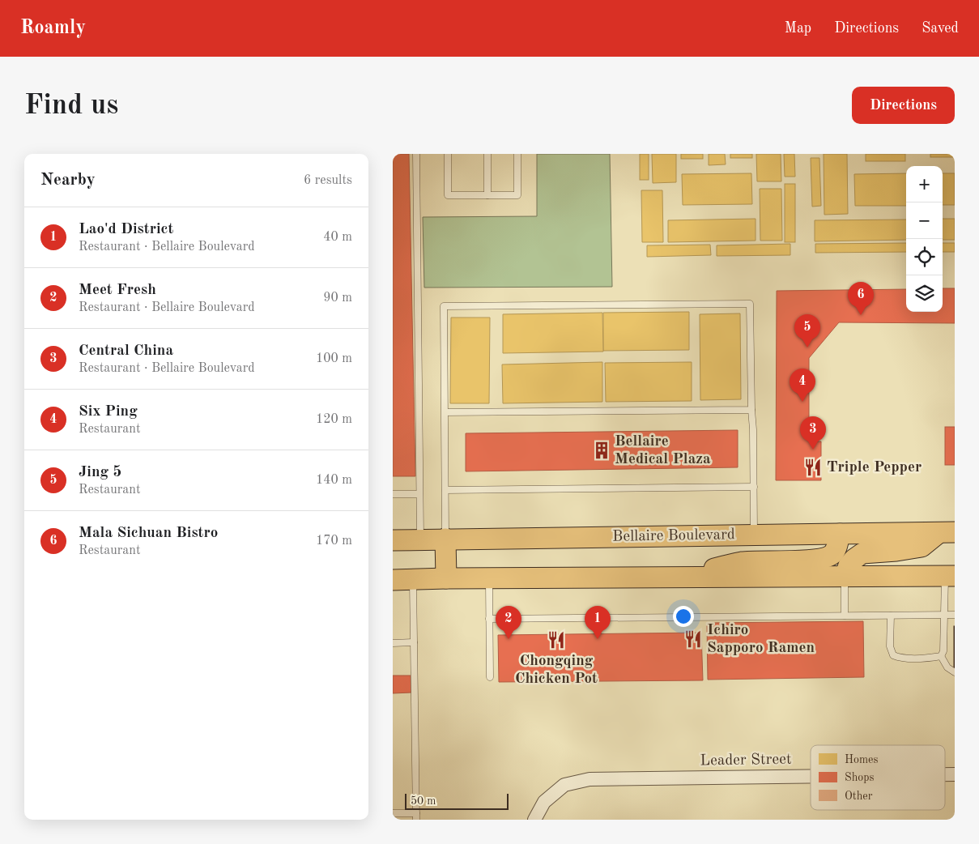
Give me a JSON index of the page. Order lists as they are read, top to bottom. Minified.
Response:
{"streets":{"main road":["Bellaire Boulevard"],"street":["Leader Street"]},"places":{"building":["Bellaire Medical Plaza"],"restaurant":["Triple Pepper","Ichiro Sapporo Ramen","Chongqing Chicken Pot"]},"legend":["Homes","Shops","Other"],"scale_bar":"50 m","page":{"header":"Roamly","nav":["Map","Directions","Saved"],"buttons":"Directions","title":"Find us","heading":["Nearby","6 results"],"map_buttons":["+","−"],"list":[{"mark":"1","name":"Lao'd District","note":"Restaurant · Bellaire Boulevard","value":"40 m"},{"mark":"2","name":"Meet Fresh","note":"Restaurant · Bellaire Boulevard","value":"90 m"},{"mark":"3","name":"Central China","note":"Restaurant · Bellaire Boulevard","value":"100 m"},{"mark":"4","name":"Six Ping","note":"Restaurant","value":"120 m"},{"mark":"5","name":"Jing 5","note":"Restaurant","value":"140 m"},{"mark":"6","name":"Mala Sichuan Bistro","note":"Restaurant","value":"170 m"}],"pins":["6","5","4","3","1","2"],"scale":"50 m"}}
